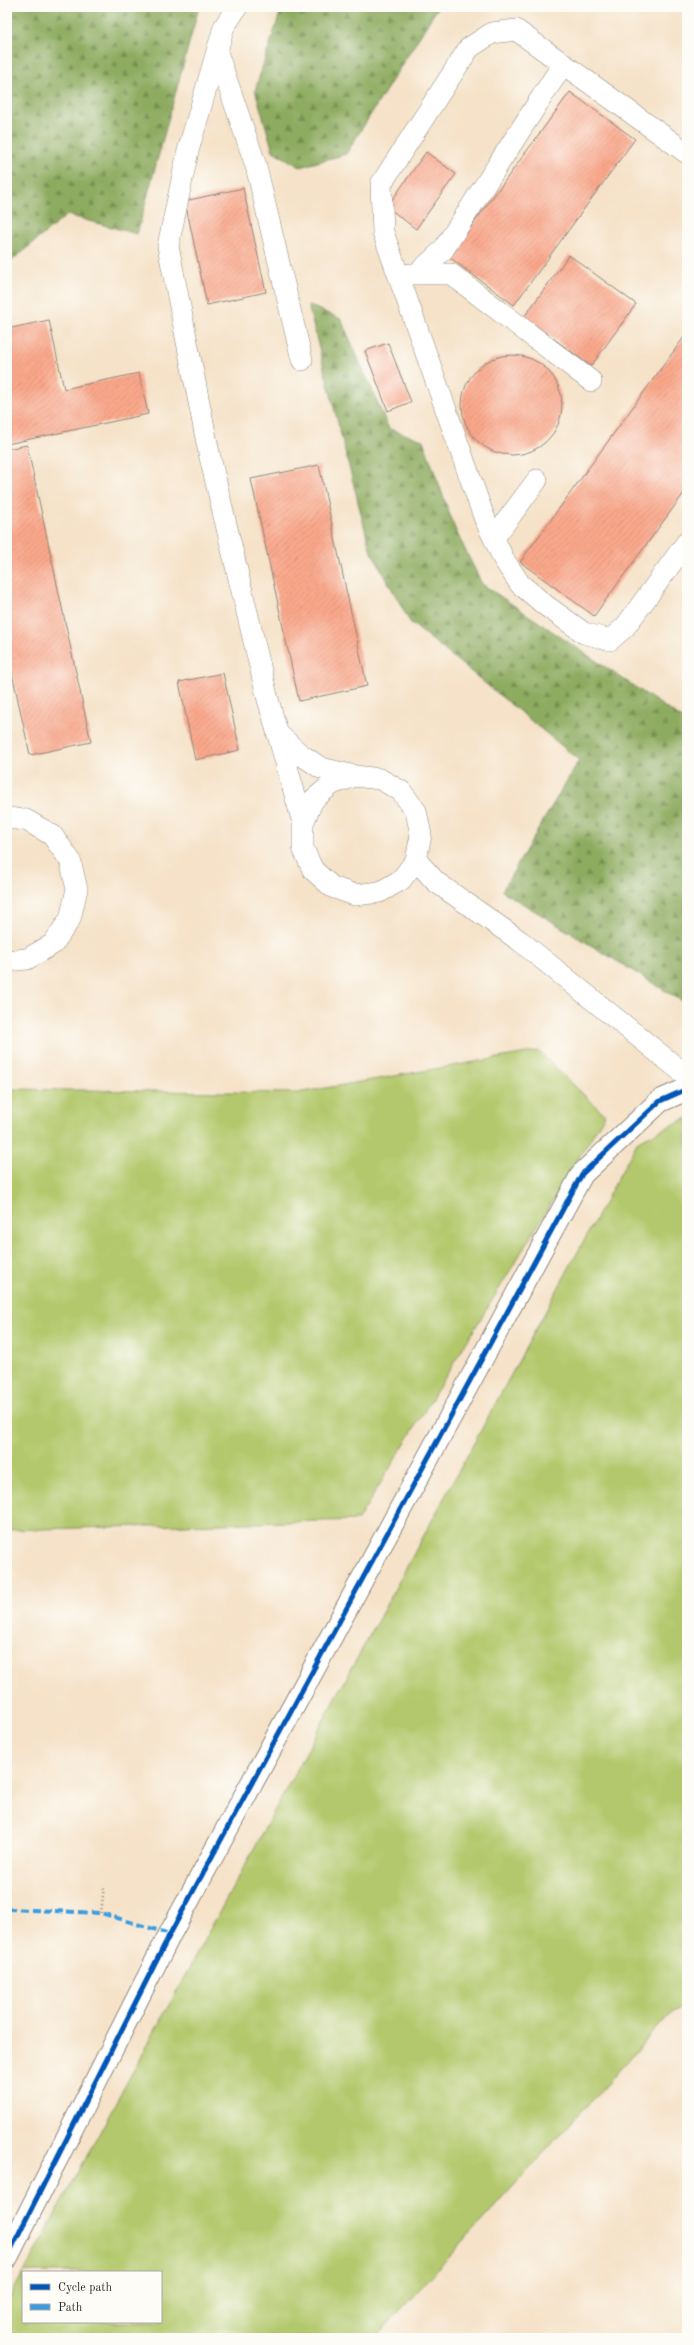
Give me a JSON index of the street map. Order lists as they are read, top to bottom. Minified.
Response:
{"legend":["Cycle path","Path"]}
